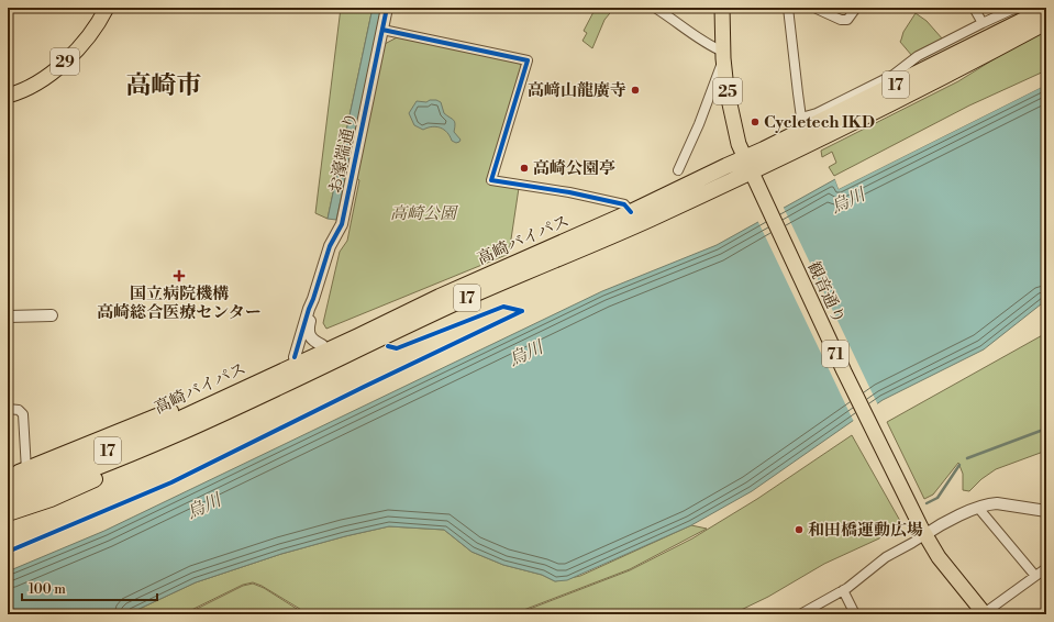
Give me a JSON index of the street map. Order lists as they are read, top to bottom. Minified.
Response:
{"streets":{"highway":["17","高崎バイパス"],"main road":["29","25","観音通り","71"],"street":["お濠端通り"]},"crossings":[["17","高崎バイパス"],["高崎バイパス","観音通り"]],"districts":["高崎市"],"water":["烏川"],"parks":["高崎公園"],"places":{"other":["高﨑山龍廣寺","Cycletech IKD","高崎公園亭","和田橋運動広場"],"health":["国立病院機構 高崎総合医療センター"]},"scale_bar":"100 m"}
